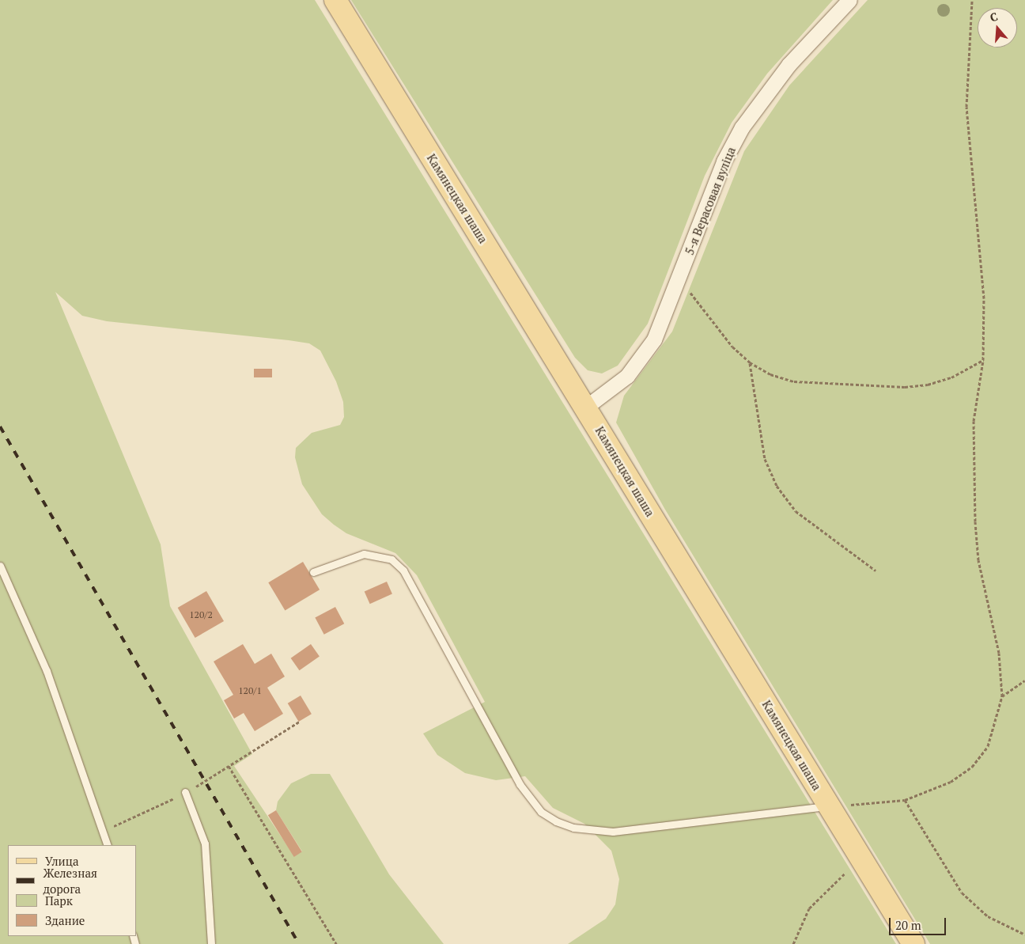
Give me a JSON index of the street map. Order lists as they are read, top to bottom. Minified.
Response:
{"streets":{"main road":["Камянецкая шаша"],"street":["5-я Верасовая вуліца"]},"crossings":[["Камянецкая шаша","5-я Верасовая вуліца"]],"house_numbers":["120/2","120/1"],"legend":["Улица","Железная дорога","Парк","Здание"],"scale_bar":"20 m","north":"top"}
